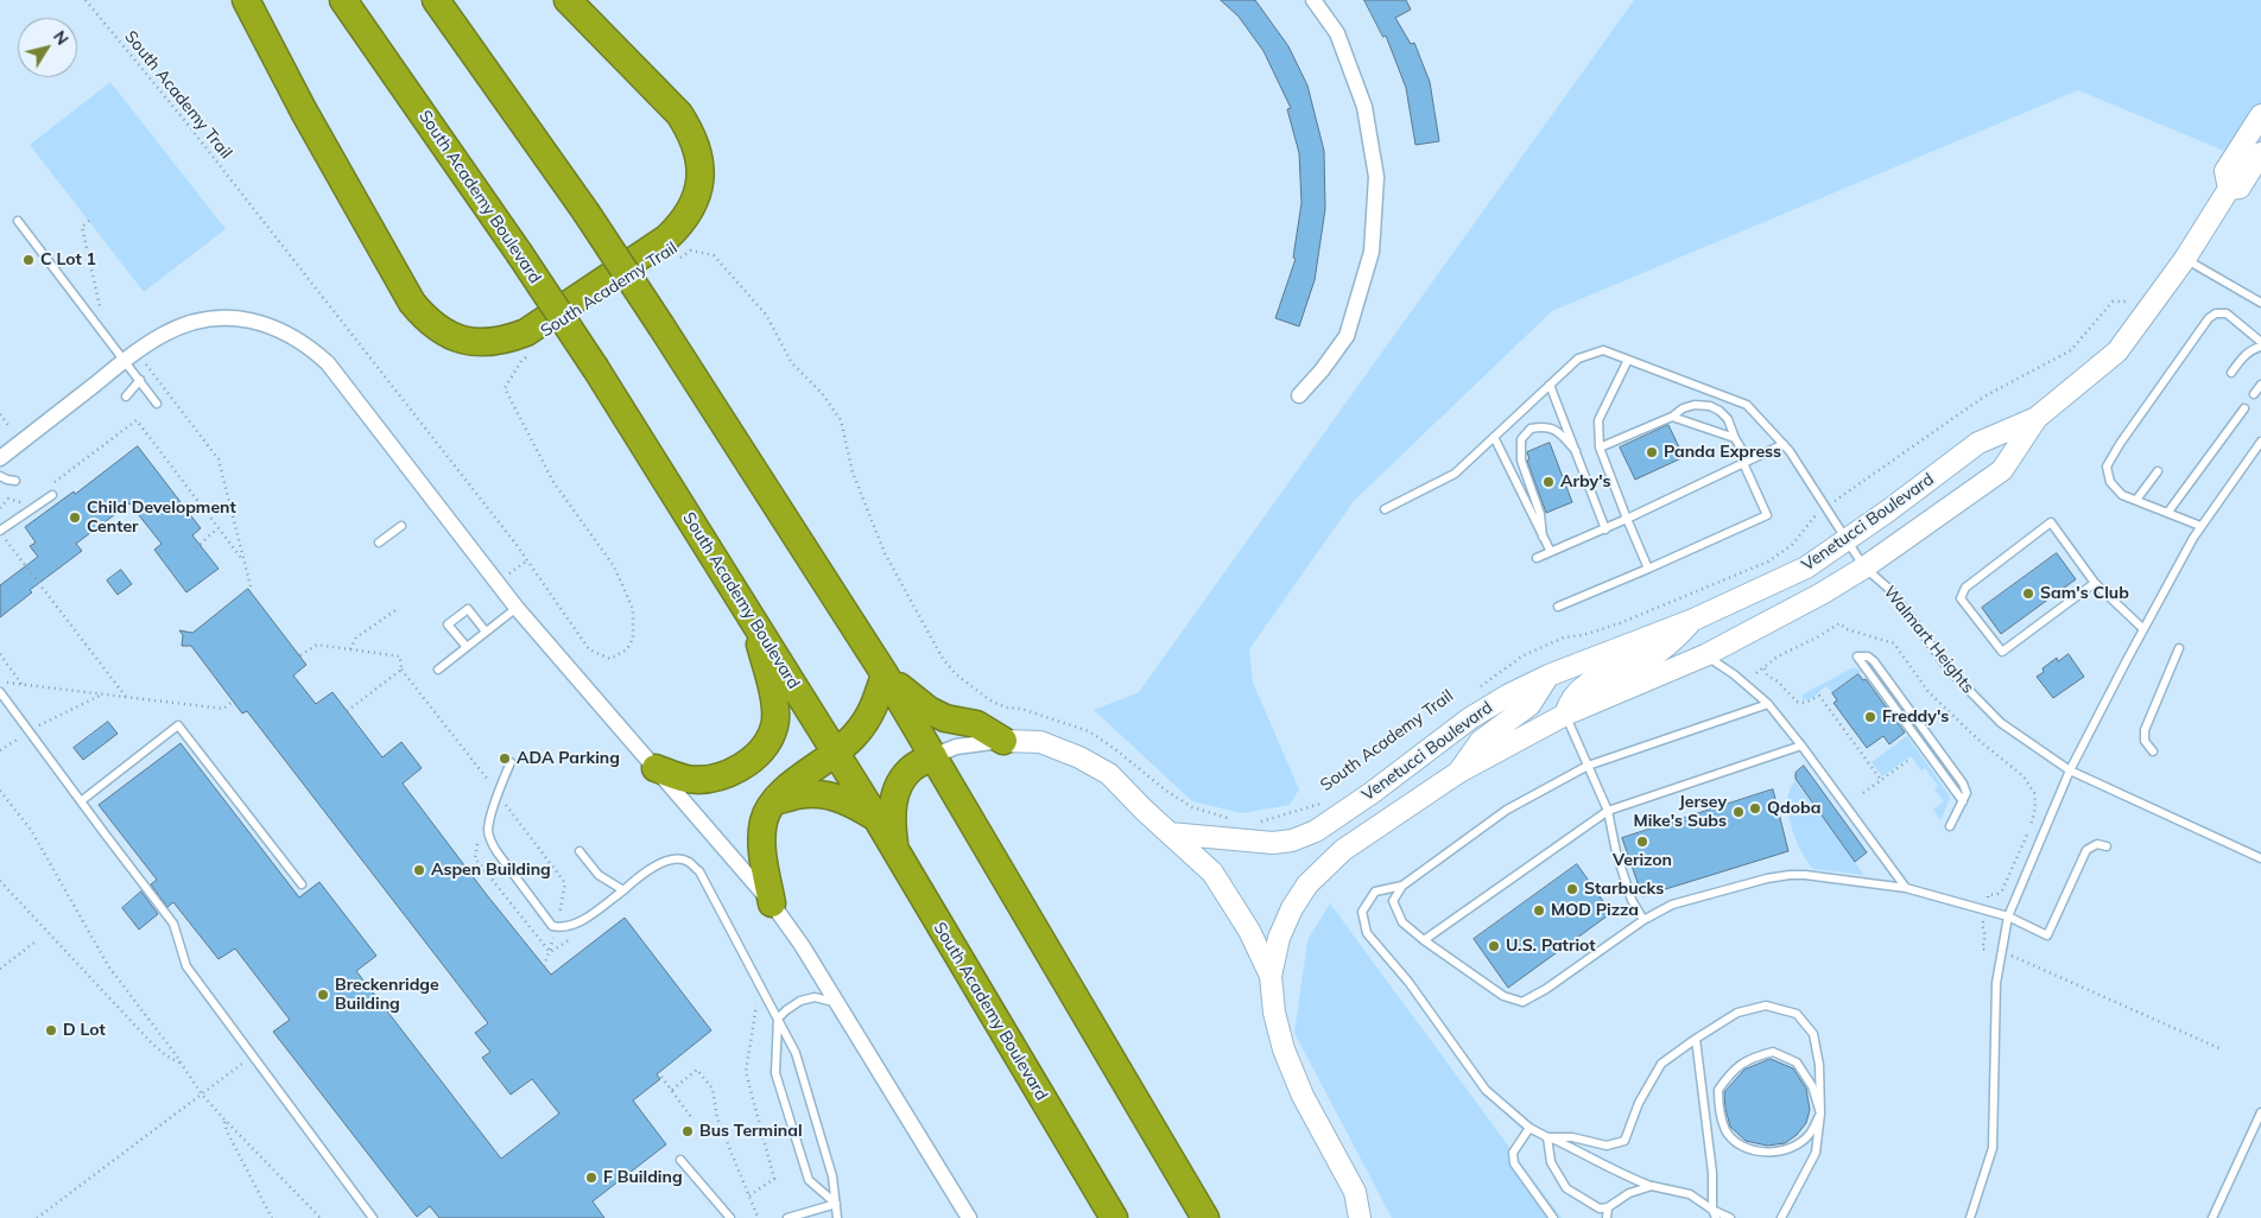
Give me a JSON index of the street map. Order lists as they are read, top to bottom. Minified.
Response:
{"streets":{"highway":["South Academy Boulevard"],"street":["Venetucci Boulevard"],"lane":["Walmart Heights"],"path":["South Academy Trail"]},"crossings":[["Venetucci Boulevard","Walmart Heights"]],"places":["C Lot 1","Panda Express","Arby's","Child Development Center","Sam's Club","Freddy's","ADA Parking","Qdoba","Jersey Mike's Subs","Verizon","Aspen Building","Starbucks","MOD Pizza","U.S. Patriot","Breckenridge Building","D Lot","Bus Terminal","F Building"],"north":"top right"}
